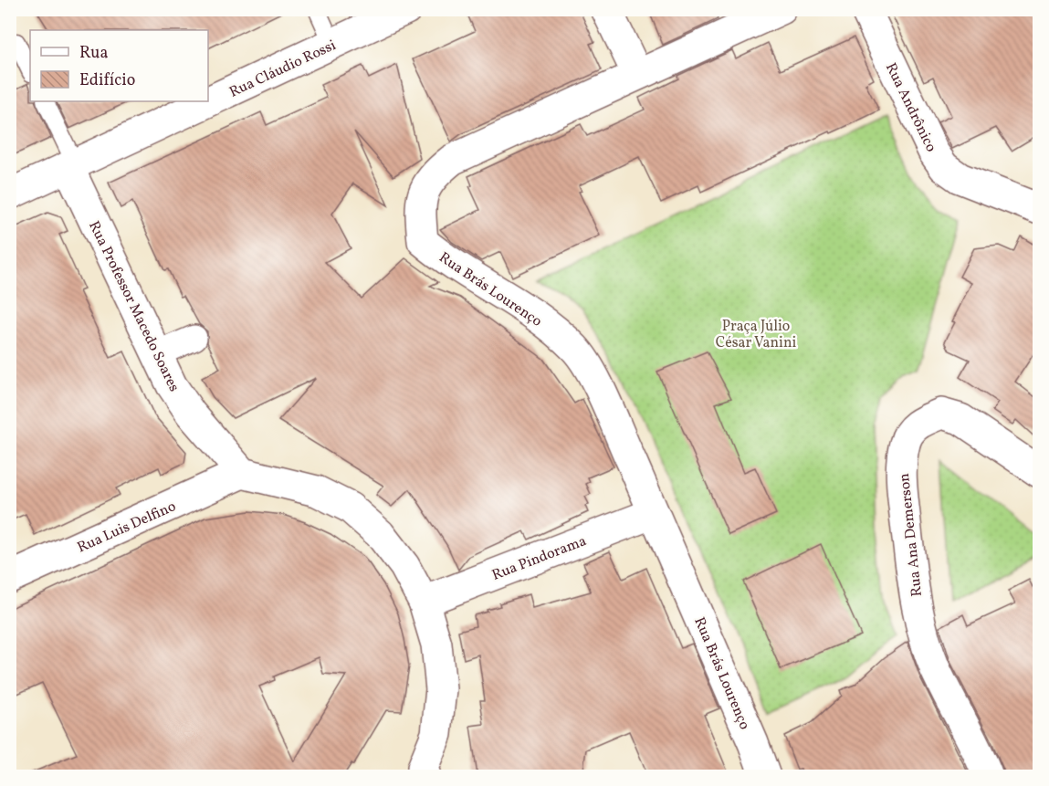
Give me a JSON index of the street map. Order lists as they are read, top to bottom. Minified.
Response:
{"streets":{"street":["Rua Cláudio Rossi","Rua Andrônico","Rua Brás Lourenço","Rua Professor Macedo Soares","Rua Luis Delfino","Rua Ana Demerson","Rua Pindorama"]},"crossings":[["Rua Cláudio Rossi","Rua Professor Macedo Soares"],["Rua Brás Lourenço","Rua Pindorama"],["Rua Professor Macedo Soares","Rua Luis Delfino"]],"parks":["Praça Júlio César Vanini"],"legend":["Rua","Edifício"]}
